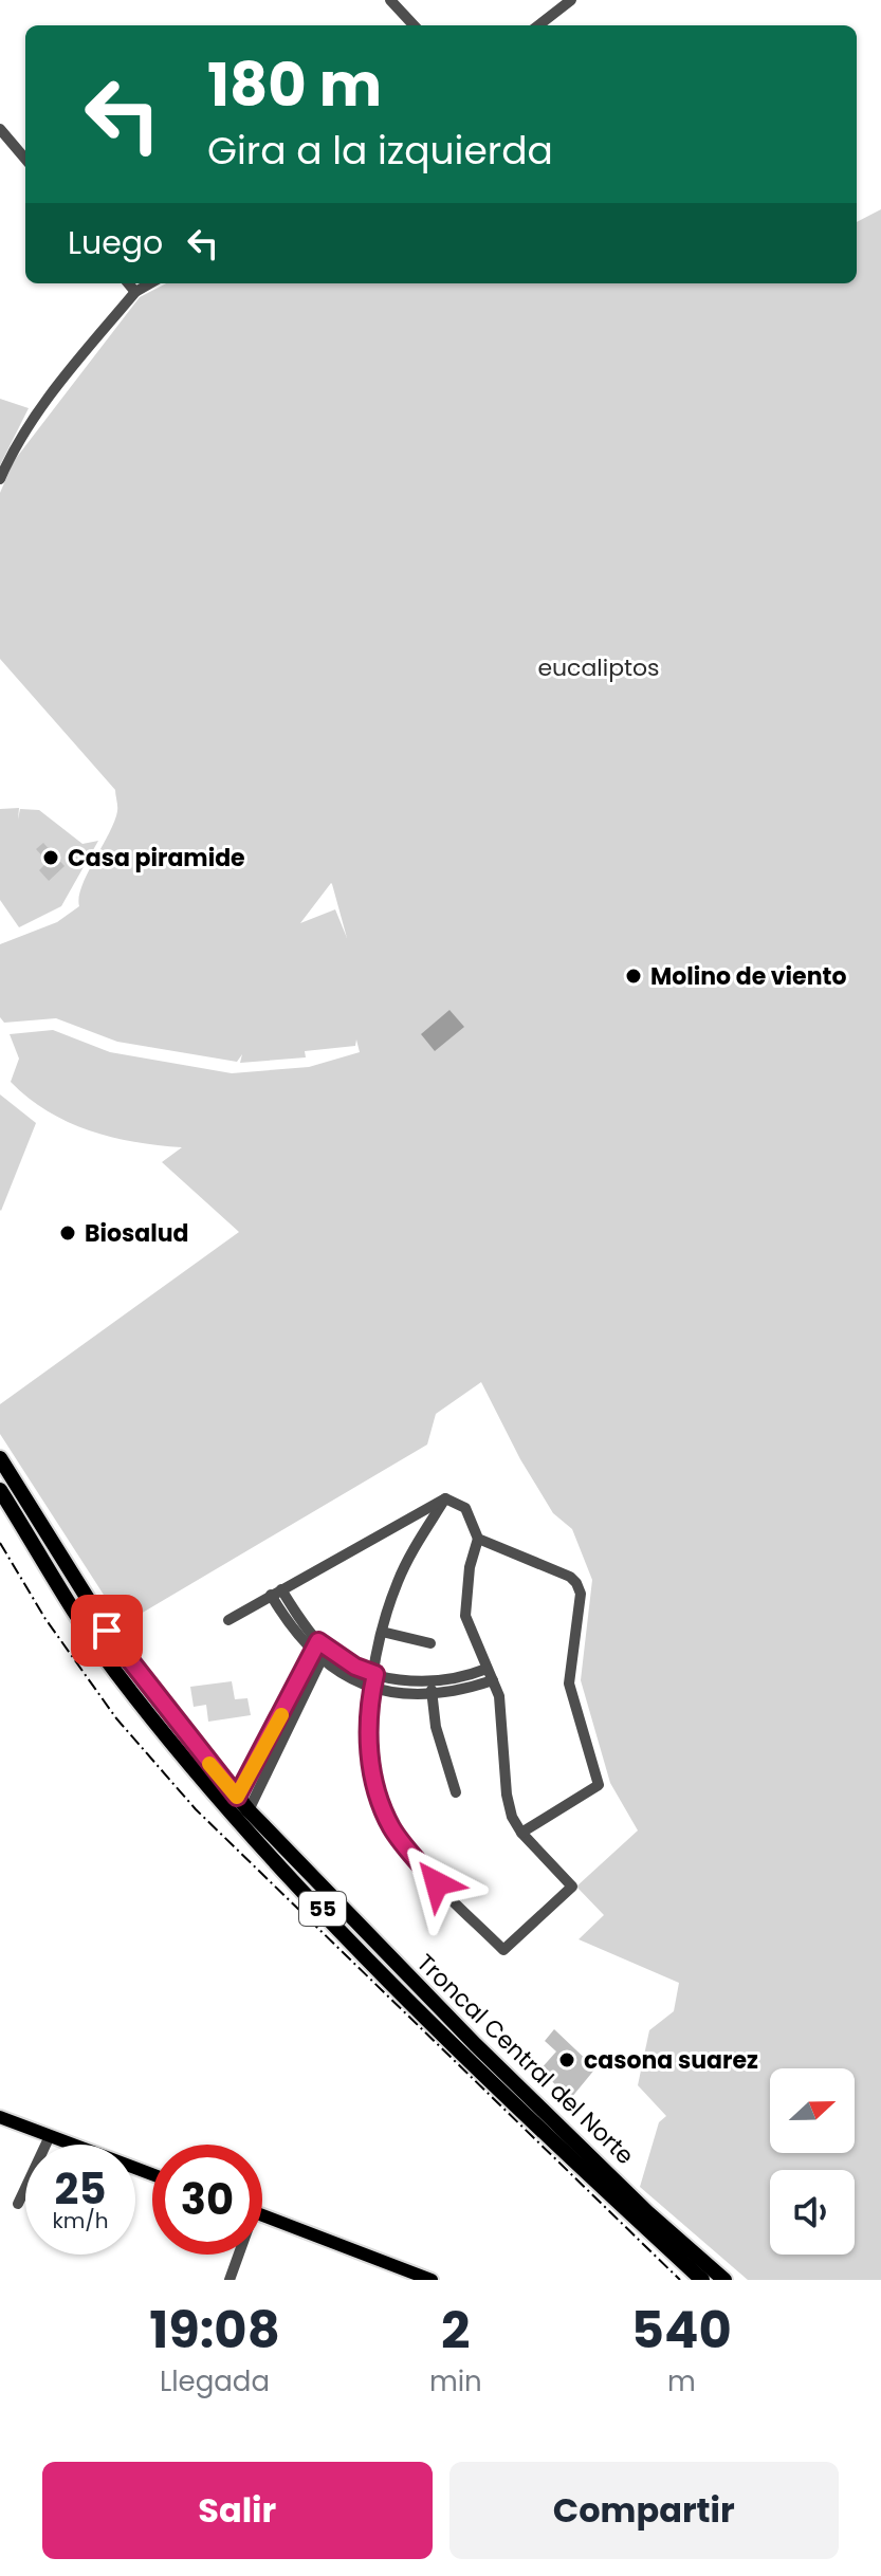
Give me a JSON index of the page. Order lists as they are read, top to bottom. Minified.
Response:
{"streets":{"highway":["55","Troncal Central del Norte"]},"parks":["eucaliptos"],"places":["Casa piramide","Molino de viento","Biosalud","casona suarez"],"north":"right","page":{"turn":["180 m","Gira a la izquierda"],"then":"Luego","speed":"25 km/h","limit":"30","eta":["19:08","Llegada","2","min","540","m"],"buttons":["Salir","Compartir"]}}
